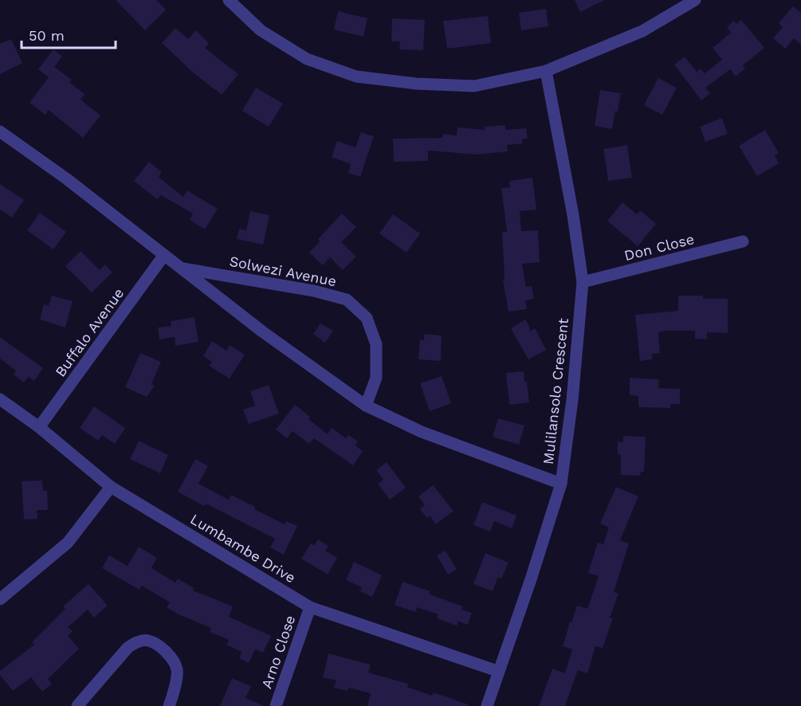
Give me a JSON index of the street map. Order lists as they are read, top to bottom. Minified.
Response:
{"streets":{"street":["Don Close","Solwezi Avenue","Buffalo Avenue","Mulilansolo Crescent","Lumbambe Drive","Arno Close"]},"crossings":[["Don Close","Mulilansolo Crescent"],["Solwezi Avenue","Buffalo Avenue"],["Solwezi Avenue","Mulilansolo Crescent"],["Buffalo Avenue","Lumbambe Drive"],["Mulilansolo Crescent","Lumbambe Drive"],["Lumbambe Drive","Arno Close"]],"scale_bar":"50 m"}
